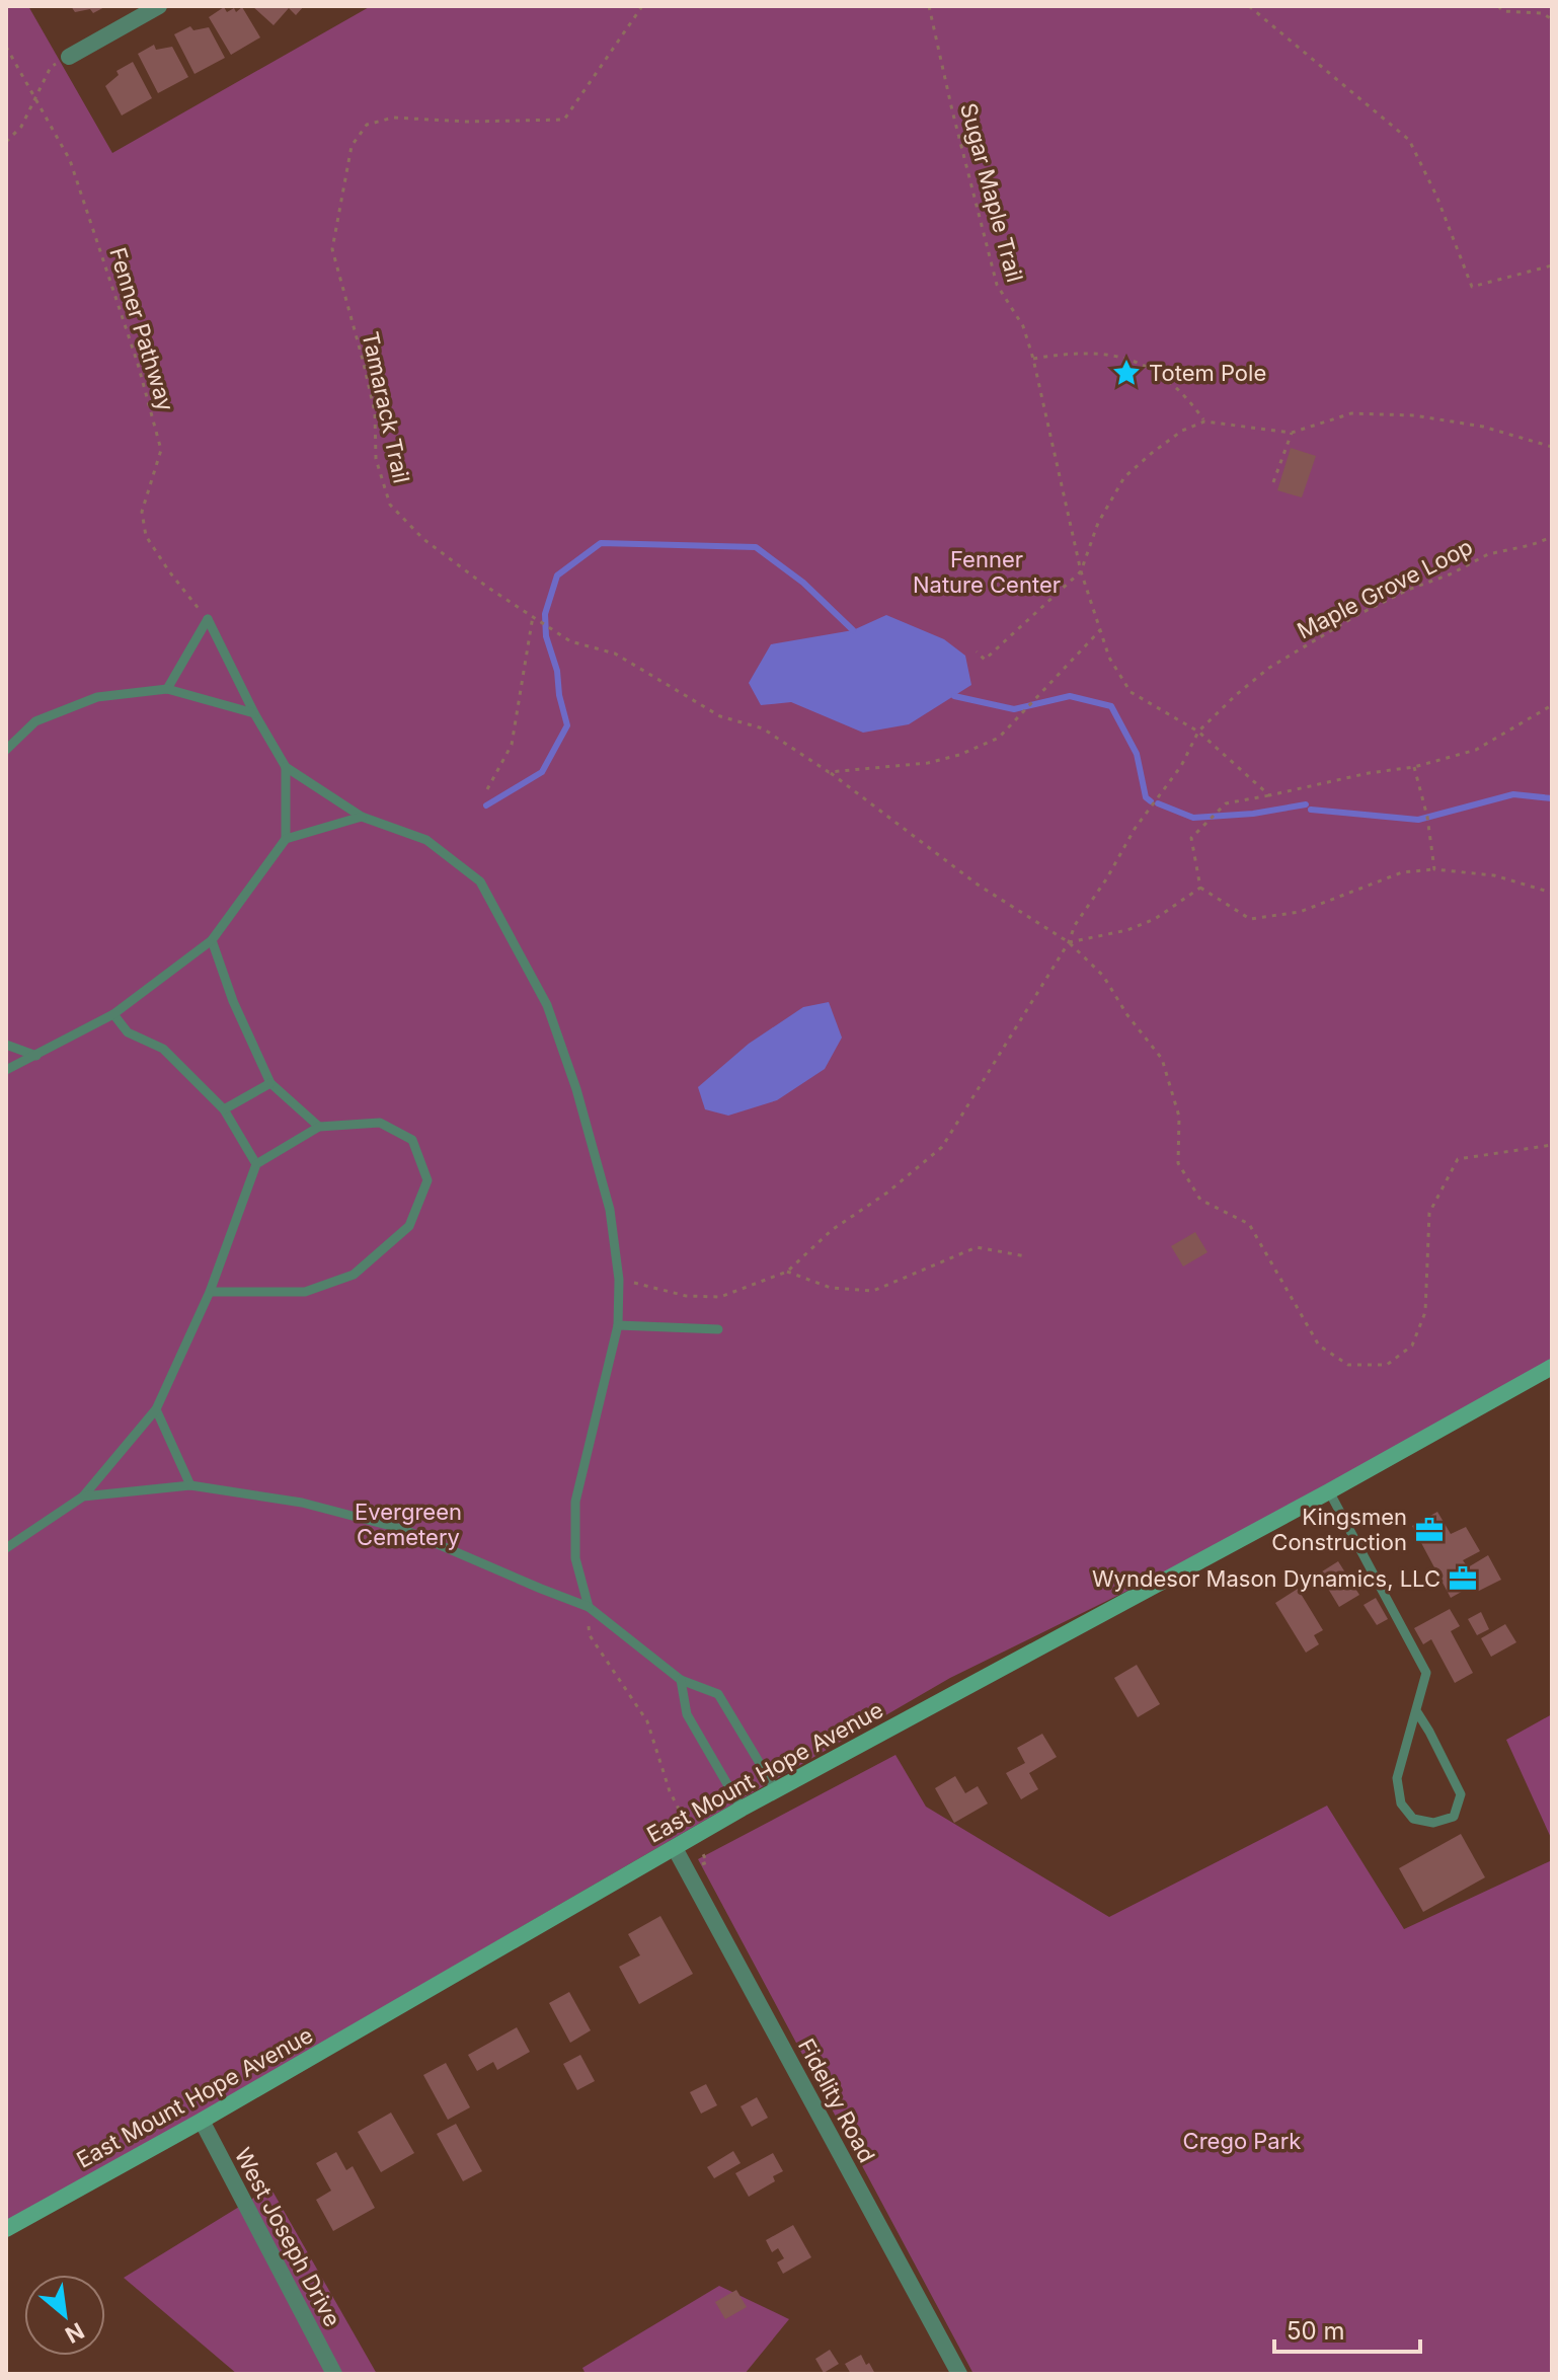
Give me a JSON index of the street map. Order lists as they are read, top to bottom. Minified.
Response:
{"streets":{"street":["East Mount Hope Avenue","Fidelity Road","West Joseph Drive"],"path":["Sugar Maple Trail","Fenner Pathway","Tamarack Trail","Maple Grove Loop"]},"crossings":[["East Mount Hope Avenue","Fidelity Road"],["East Mount Hope Avenue","West Joseph Drive"]],"parks":["Fenner Nature Center","Evergreen Cemetery","Crego Park"],"places":{"place":["Totem Pole"],"office":["Kingsmen Construction","Wyndesor Mason Dynamics, LLC"]},"scale_bar":"50 m","north":"bottom right"}
